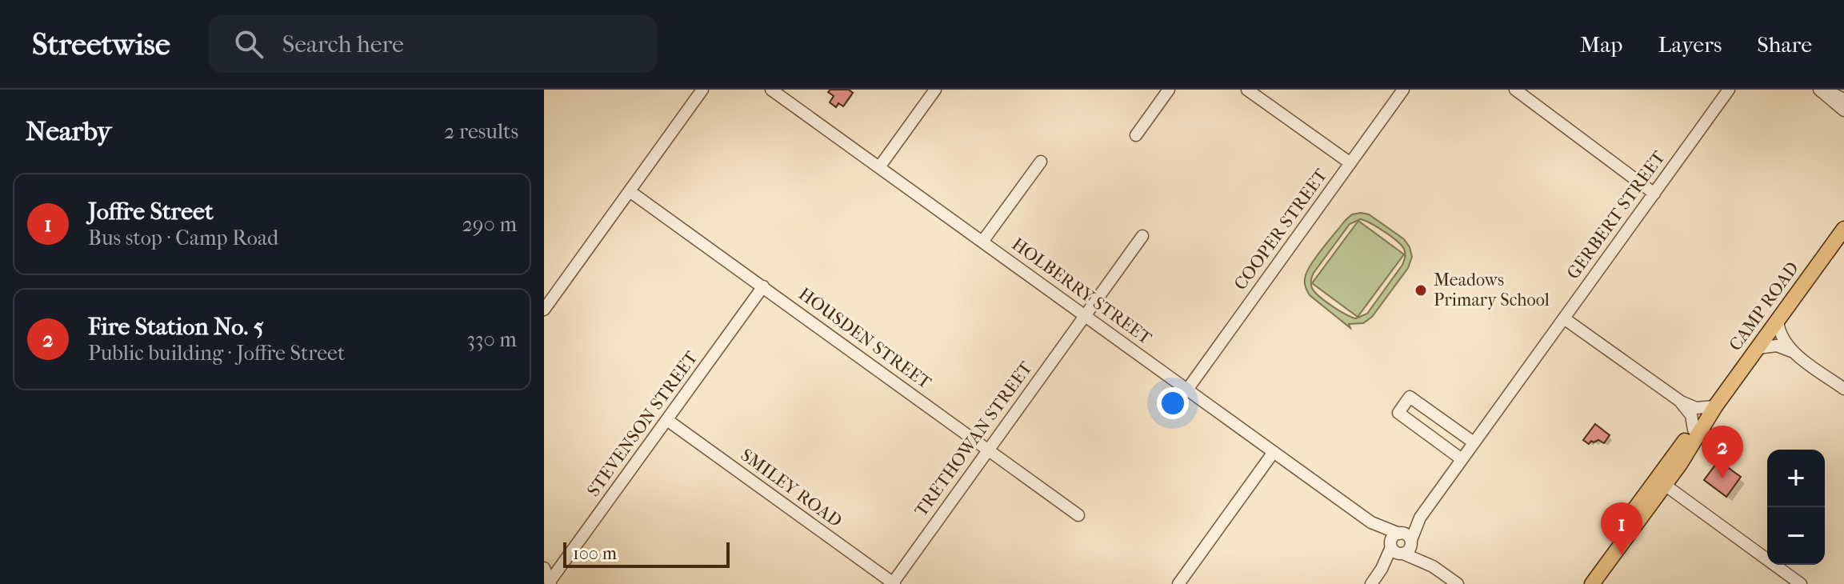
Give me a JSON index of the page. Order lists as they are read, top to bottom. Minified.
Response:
{"streets":{"main road":["CAMP ROAD"],"street":["GERBERT STREET","COOPER STREET","HOLBERRY STREET","HOUSDEN STREET","STEVENSON STREET","TRETHOWAN STREET","SMILEY ROAD"]},"crossings":[["GERBERT STREET","HOLBERRY STREET"],["COOPER STREET","HOLBERRY STREET"],["HOLBERRY STREET","TRETHOWAN STREET"],["HOUSDEN STREET","STEVENSON STREET"],["HOUSDEN STREET","TRETHOWAN STREET"],["STEVENSON STREET","SMILEY ROAD"],["TRETHOWAN STREET","SMILEY ROAD"]],"places":["Meadows Primary School"],"scale_bar":"100 m","page":{"header":"Streetwise","search":"Search here","nav":["Map","Layers","Share"],"heading":["Nearby","2 results"],"list":[{"mark":"1","name":"Joffre Street","note":"Bus stop · Camp Road","value":"290 m"},{"mark":"2","name":"Fire Station No. 5","note":"Public building · Joffre Street","value":"330 m"}],"pins":["2","1"],"map_buttons":["+","−"],"scale":"100 m"}}
